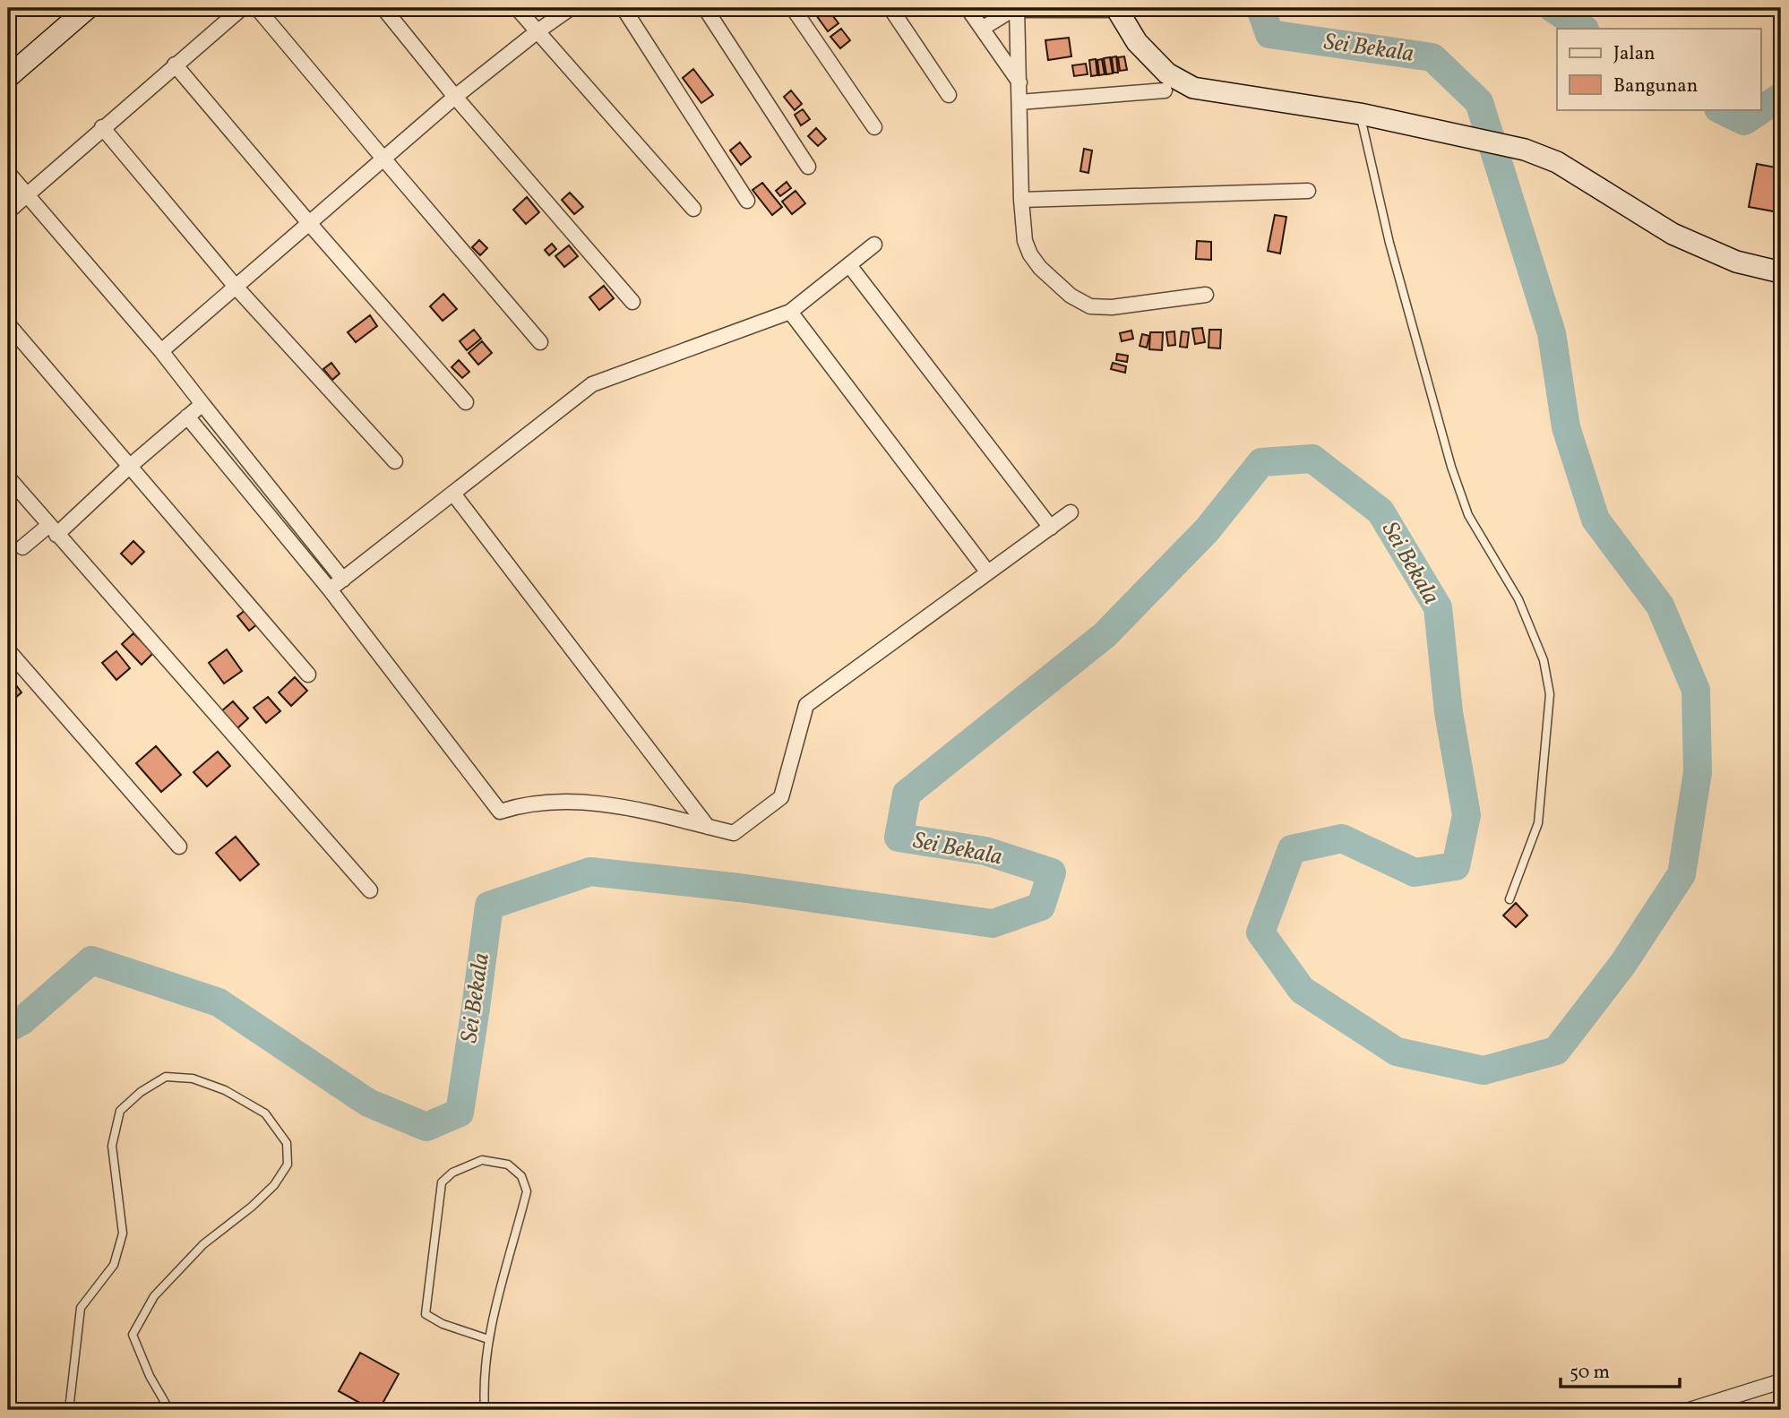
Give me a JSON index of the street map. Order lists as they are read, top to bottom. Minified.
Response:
{"water":["Sei Bekala"],"legend":["Jalan","Bangunan"],"scale_bar":"50 m"}
